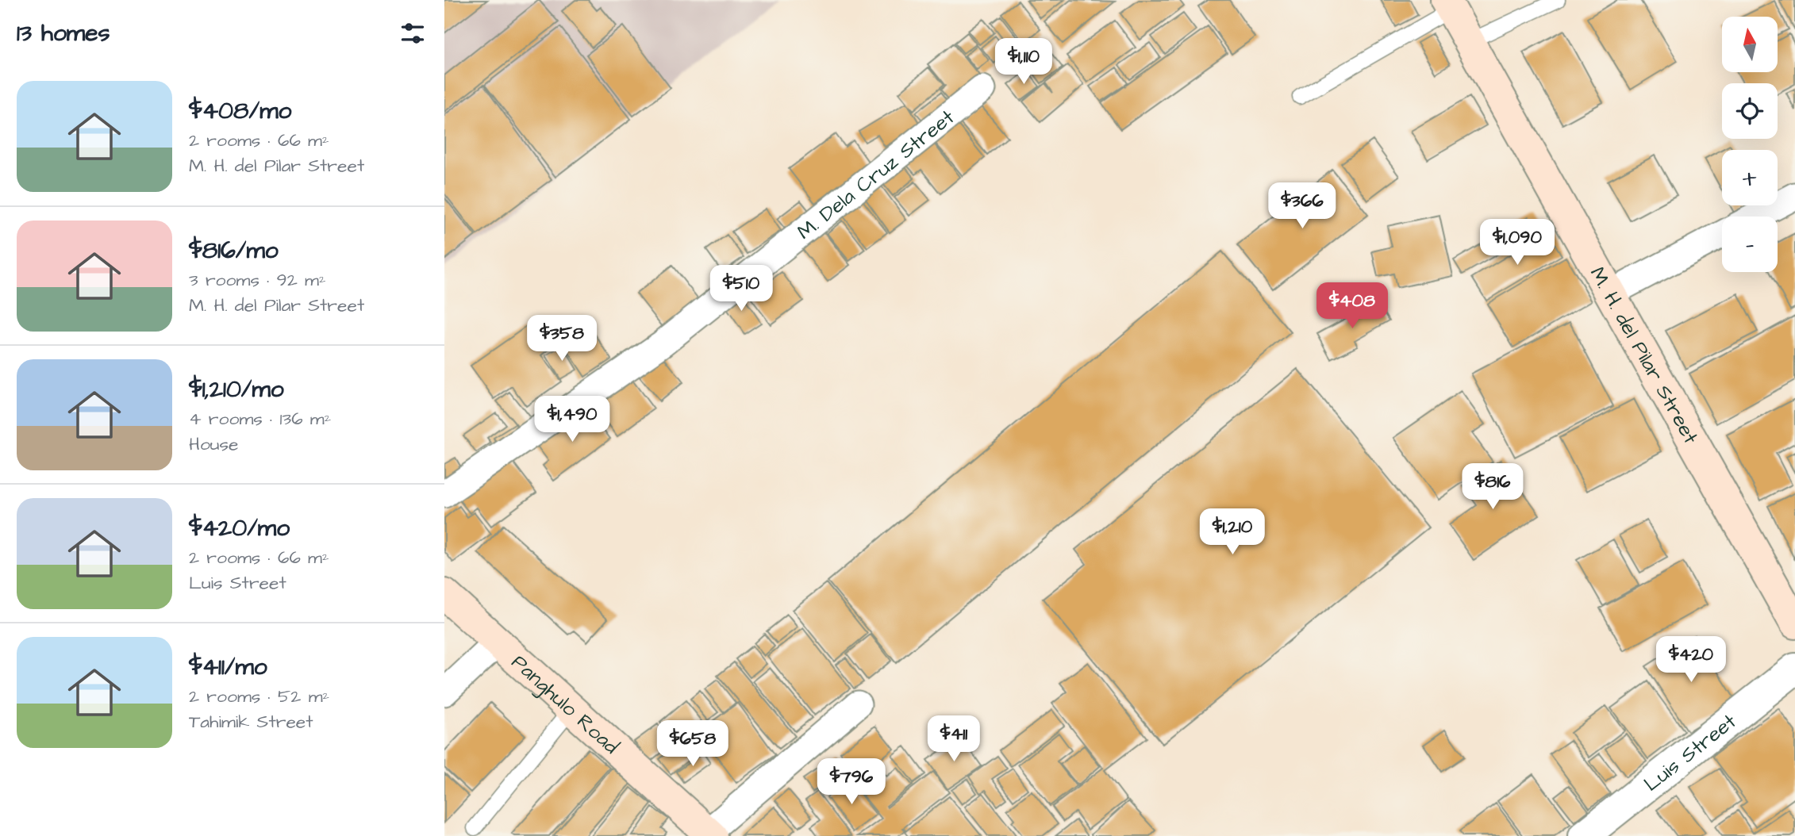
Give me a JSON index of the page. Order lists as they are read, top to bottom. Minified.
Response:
{"streets":{"main road":["M. H. del Pilar Street","Panghulo Road"],"street":["M. Dela Cruz Street","Luis Street"]},"north":"top","page":{"heading":"13 homes","map_buttons":["+","−"],"price":["$1,110","$366","$1,090","$510","$408","$358","$1,490","$816","$1,210","$420","$411","$658","$796"],"list":[{"name":"$408/mo","note":"2 rooms · 66 m² · M. H. del Pilar Street"},{"name":"$816/mo","note":"3 rooms · 92 m² · M. H. del Pilar Street"},{"name":"$1,210/mo","note":"4 rooms · 136 m² · House"},{"name":"$420/mo","note":"2 rooms · 66 m² · Luis Street"},{"name":"$411/mo","note":"2 rooms · 52 m² · Tahimik Street"}]}}
